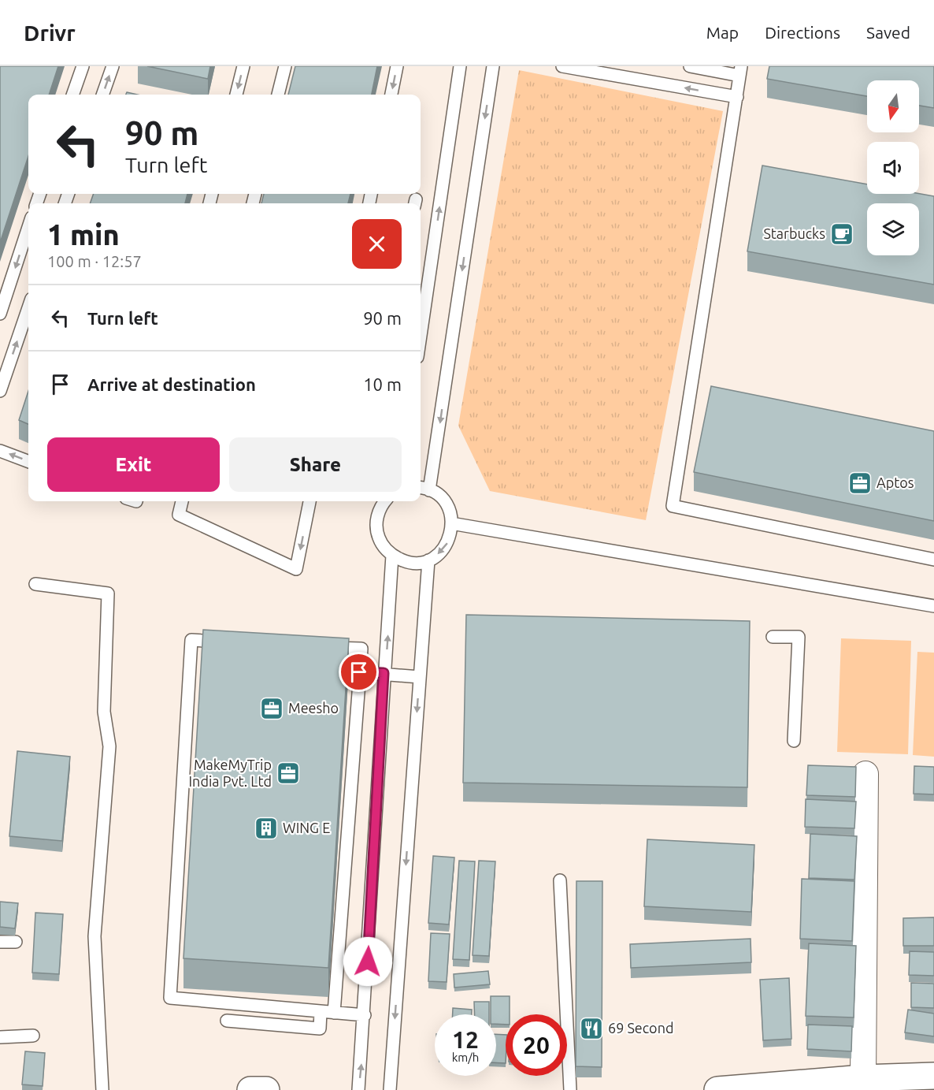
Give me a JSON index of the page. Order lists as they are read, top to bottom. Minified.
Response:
{"places":{"cafe":["Starbucks"],"office":["Aptos","Meesho","MakeMyTrip India Pvt. Ltd"],"building":["WING E"],"restaurant":["69 Second"]},"north":"bottom","page":{"header":"Drivr","nav":["Map","Directions","Saved"],"turn":["90 m","Turn left"],"heading":["1 min","100 m · 12:57"],"list":[{"name":"Turn left","value":"90 m"},{"name":"Arrive at destination","value":"10 m"}],"buttons":["Exit","Share"],"speed":"12 km/h","limit":"20"}}
